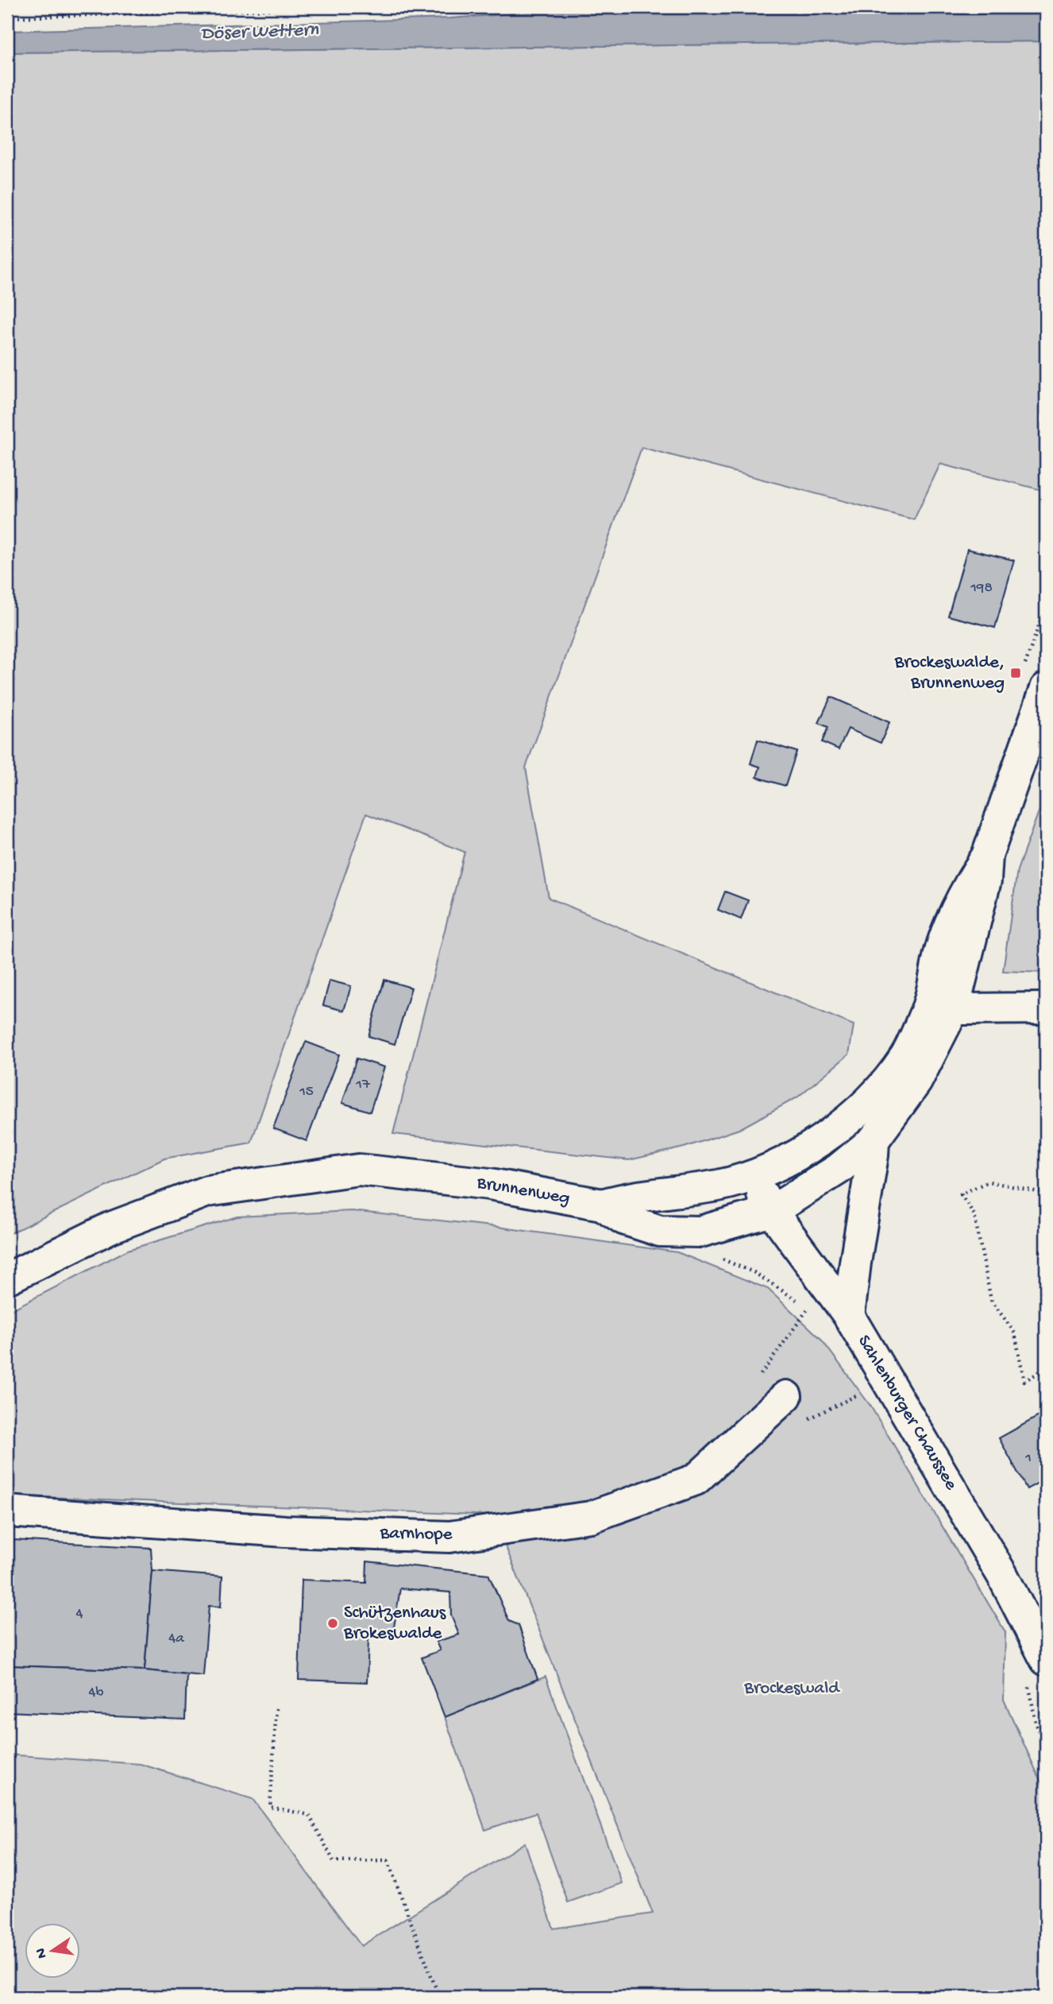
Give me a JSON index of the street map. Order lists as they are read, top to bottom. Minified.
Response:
{"streets":{"street":["Brunnenweg","Sahlenburger Chaussee","Barnhope"]},"crossings":[["Brunnenweg","Sahlenburger Chaussee"]],"water":["Döser Wettern"],"parks":["Brockeswald"],"places":{"transit":["Brockeswalde, Brunnenweg"],"other":["Schützenhaus Brokeswalde"]},"house_numbers":["198","17","15","1","4","4a","4b"],"north":"left"}
